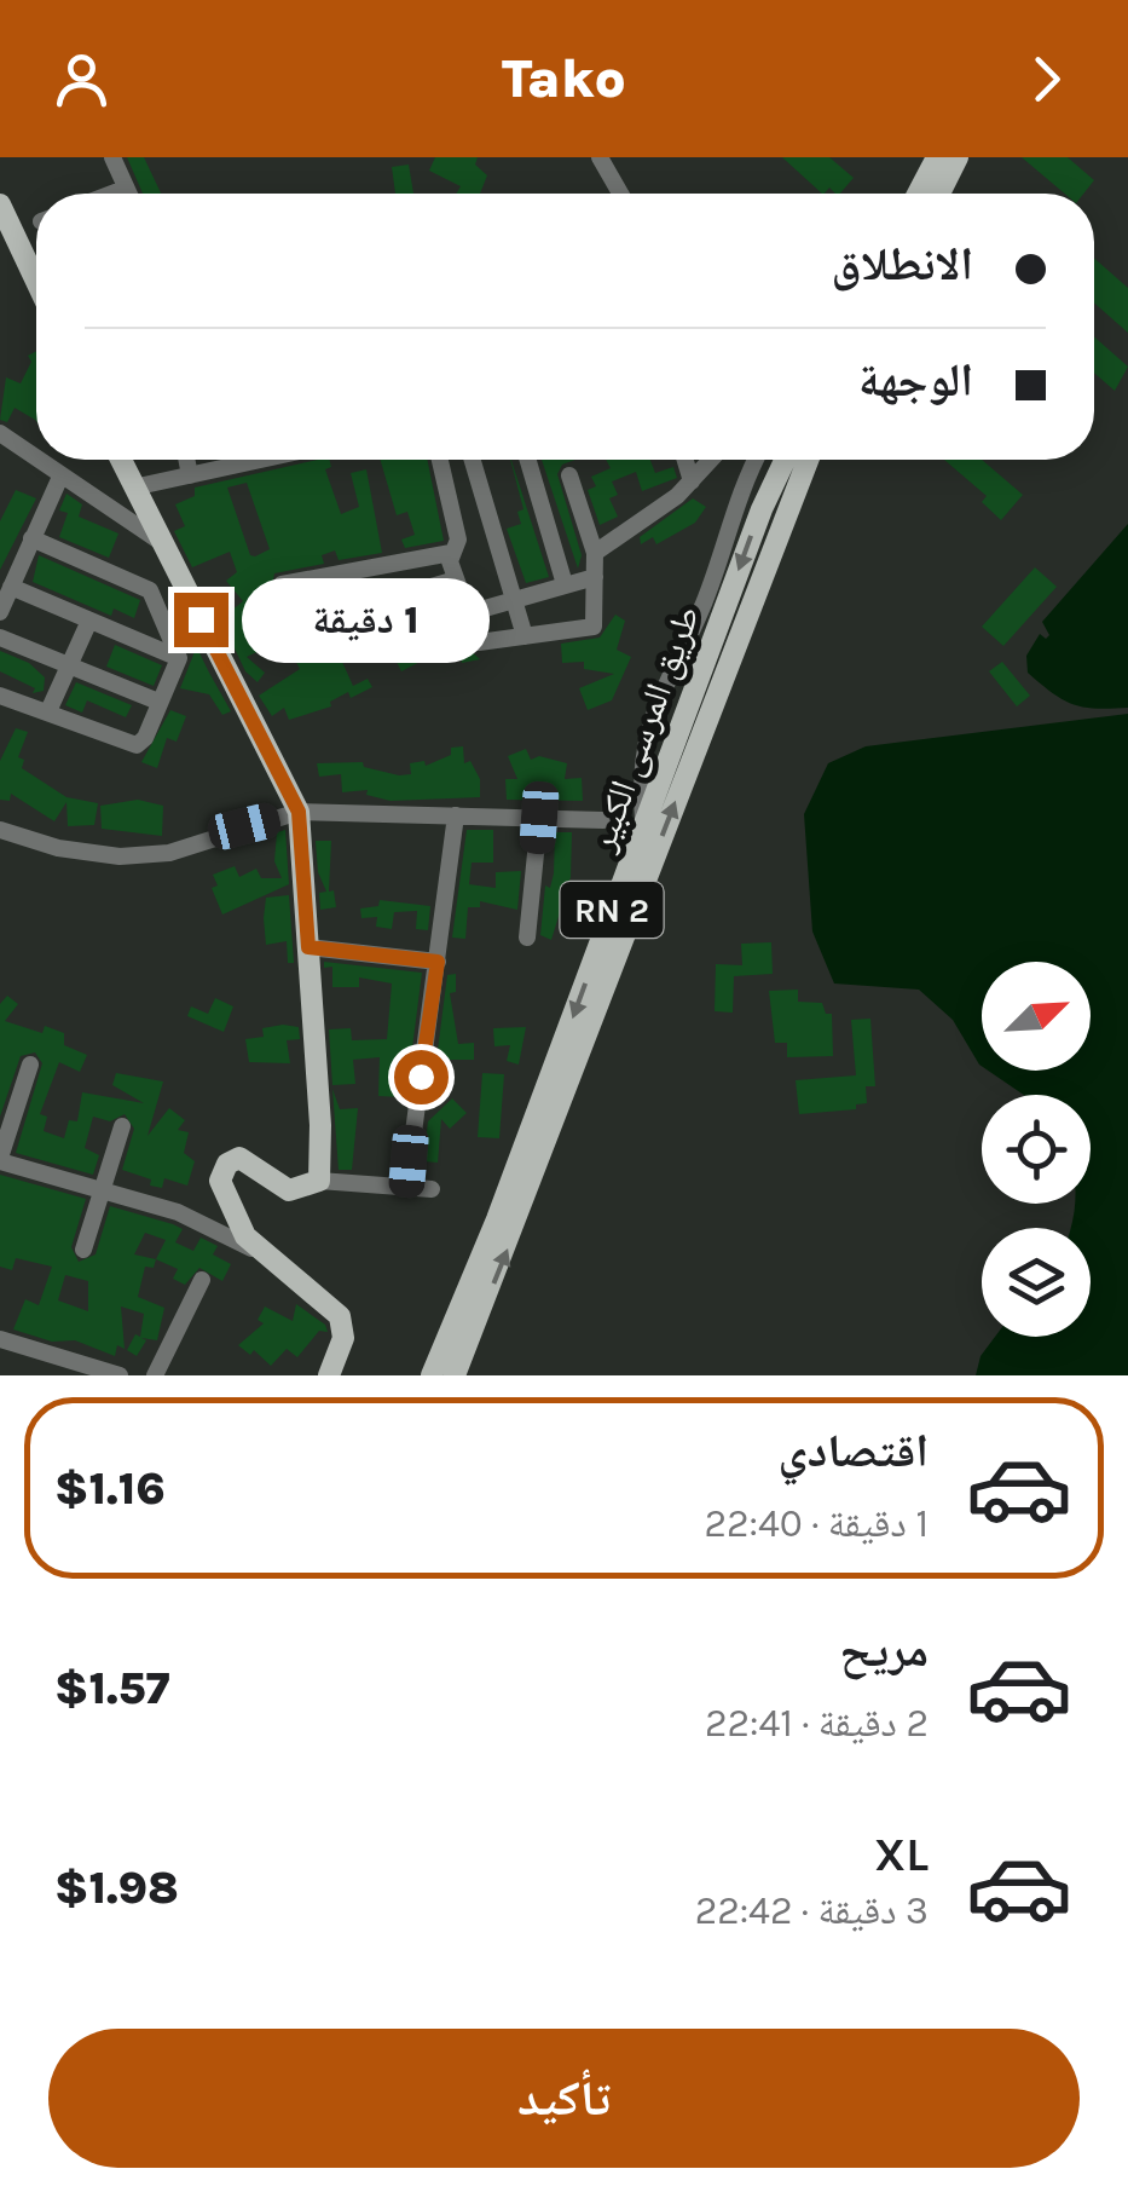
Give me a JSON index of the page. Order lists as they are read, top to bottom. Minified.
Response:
{"streets":{"main road":["طريق المرسى الكبير","RN 2"]},"north":"top right","page":{"header":"Tako","banner":["الانطلاق","الوجهة"],"bubble":"1 دقيقة","list":[{"name":"اقتصادي","note":"1 دقيقة · 22:40","value":"$1.16"},{"name":"مريح","note":"2 دقيقة · 22:41","value":"$1.57"},{"name":"XL","note":"3 دقيقة · 22:42","value":"$1.98"}],"buttons":"تأكيد"}}
